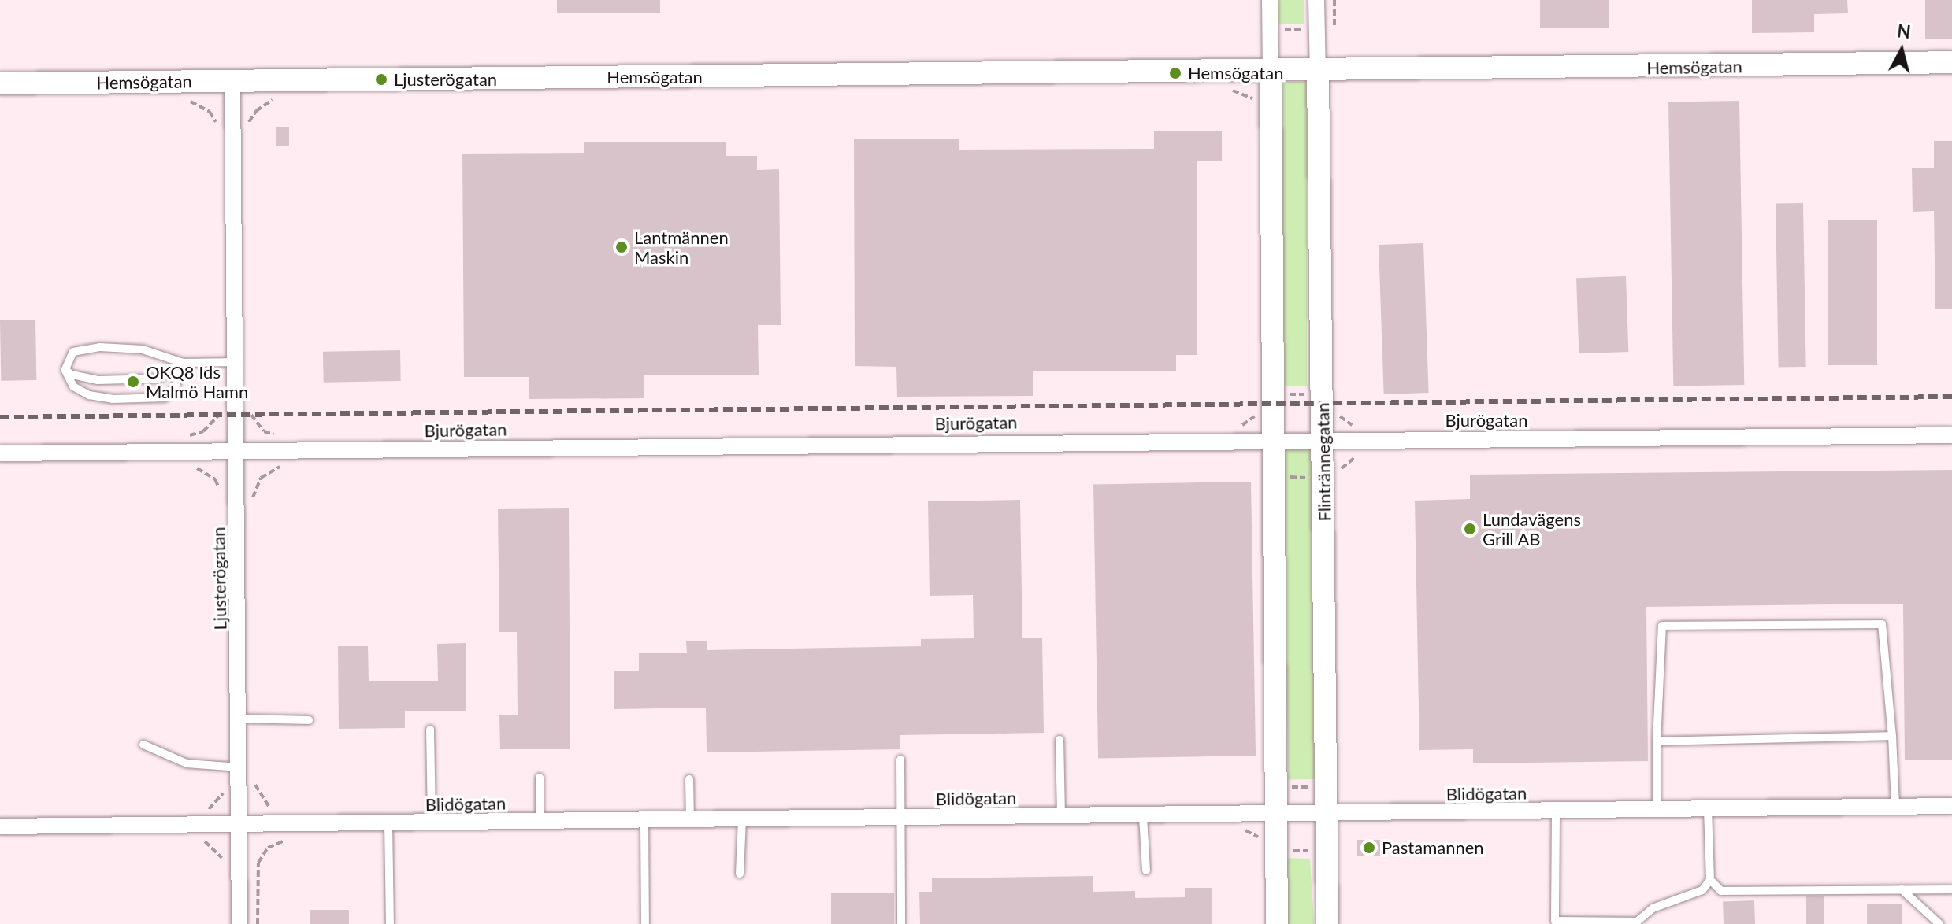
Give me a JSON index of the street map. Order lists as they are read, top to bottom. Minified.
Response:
{"streets":{"street":["Hemsögatan","Bjurögatan","Flintrännegatan","Ljusterögatan","Blidögatan"]},"crossings":[["Hemsögatan","Flintrännegatan"],["Hemsögatan","Ljusterögatan"],["Bjurögatan","Flintrännegatan"],["Bjurögatan","Ljusterögatan"],["Flintrännegatan","Blidögatan"],["Ljusterögatan","Blidögatan"]],"places":["Hemsögatan","Ljusterögatan","Lantmännen Maskin","OKQ8 Ids Malmö Hamn","Lundavägens Grill AB","Pastamannen"],"north":"top"}
